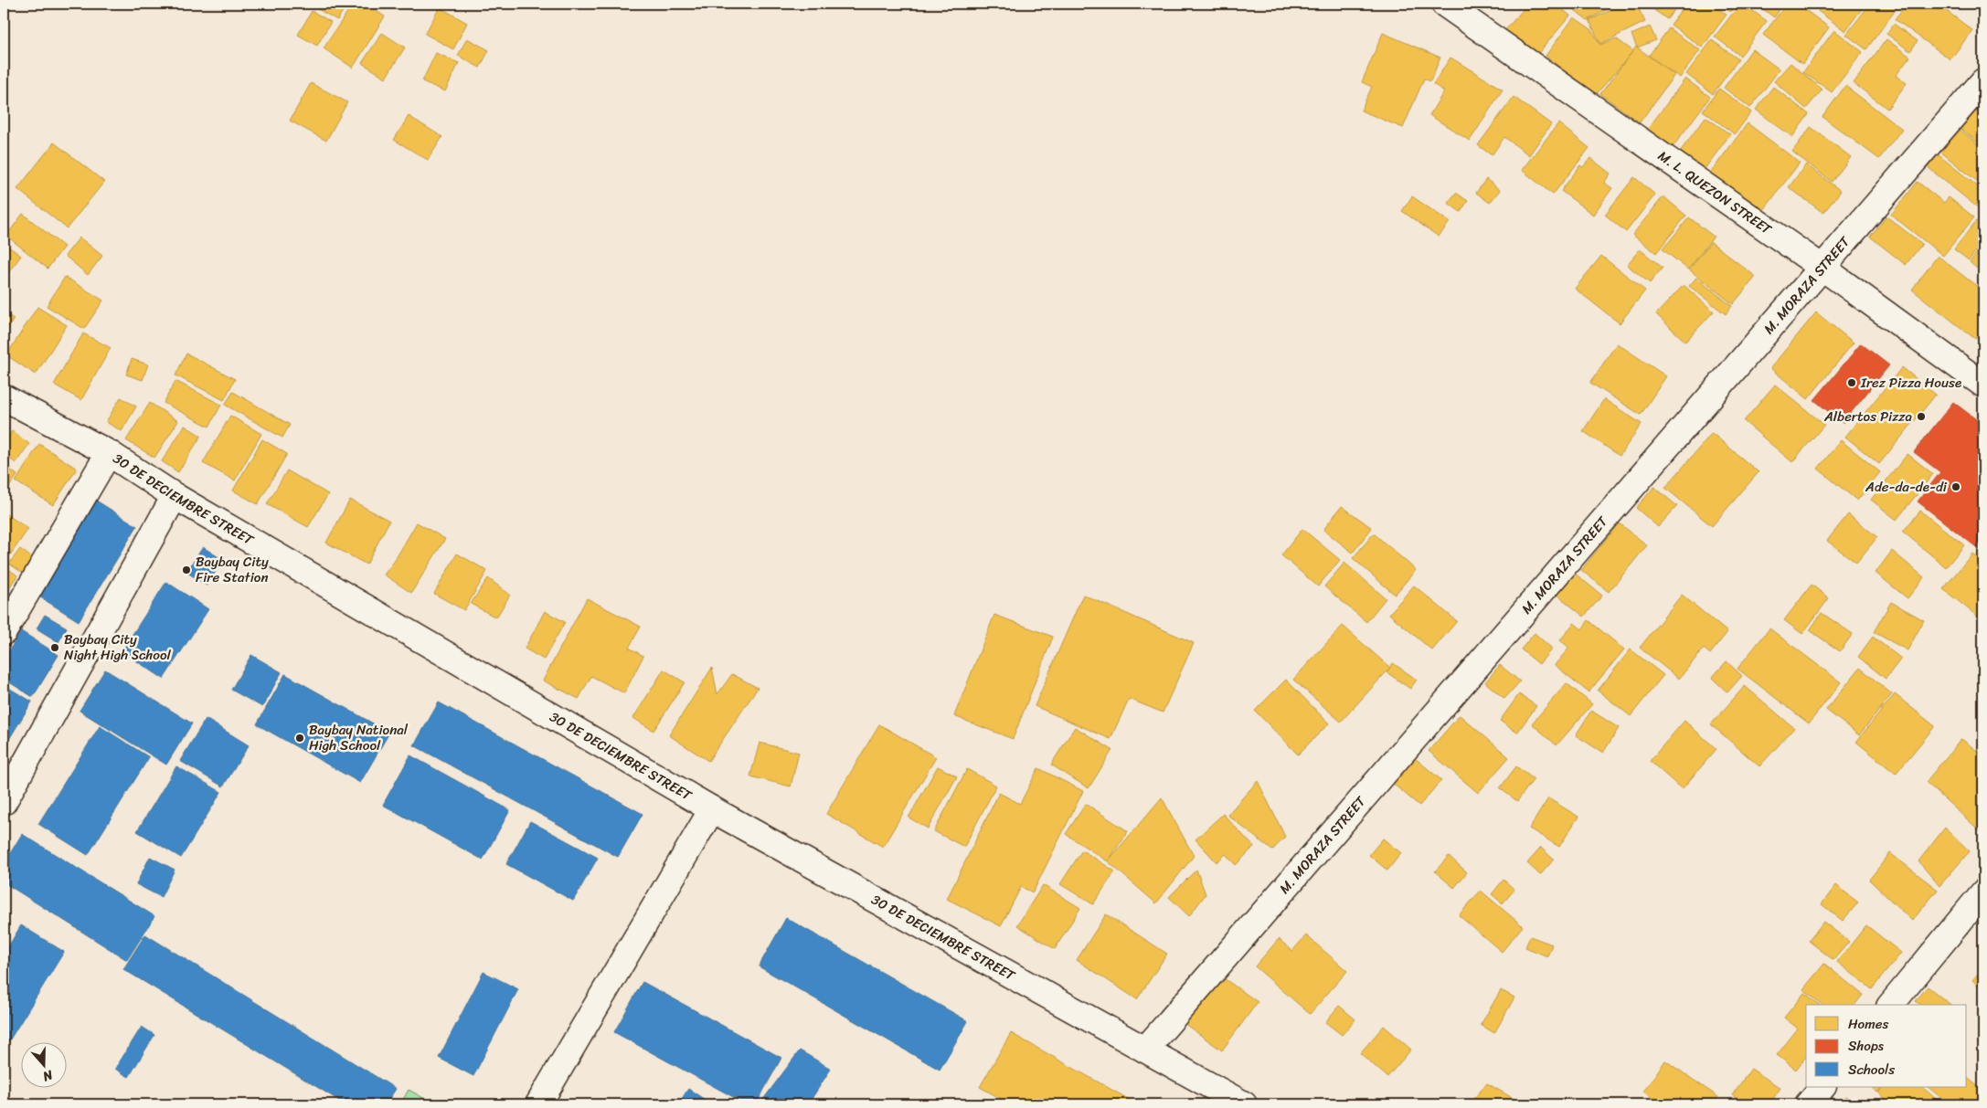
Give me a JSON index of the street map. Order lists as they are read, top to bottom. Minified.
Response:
{"streets":{"street":["M. L. QUEZON STREET","M. MORAZA STREET","30 DE DECIEMBRE STREET"]},"crossings":[["M. L. QUEZON STREET","M. MORAZA STREET"],["M. MORAZA STREET","30 DE DECIEMBRE STREET"]],"places":["Irez Pizza House","Albertos Pizza","Ade-da-de-di","Baybay City Fire Station","Baybay City Night High School","Baybay National High School"],"legend":["Homes","Shops","Schools"],"north":"bottom"}
